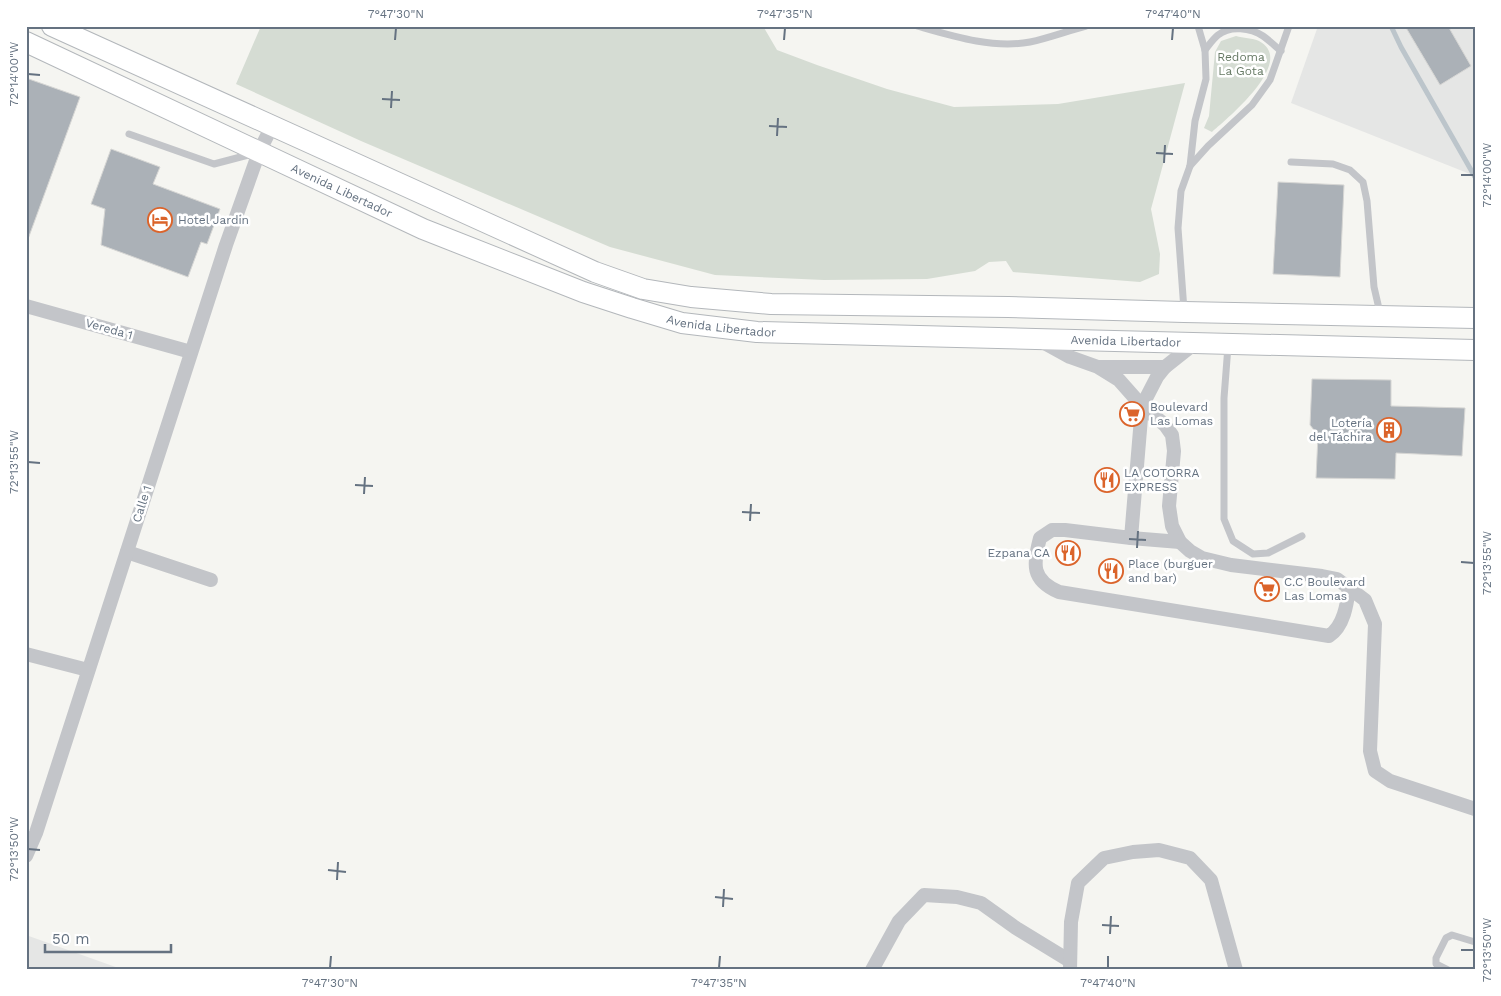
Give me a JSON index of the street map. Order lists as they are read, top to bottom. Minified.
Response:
{"streets":{"main road":["Avenida Libertador"],"street":["Vereda 1","Calle 1"]},"crossings":[["Avenida Libertador","Calle 1"],["Vereda 1","Calle 1"]],"parks":["Redoma La Gota"],"places":{"hotel":["Hotel Jardin"],"supermarket":["Boulevard Las Lomas","C.C Boulevard Las Lomas"],"building":["Lotería del Táchira"],"restaurant":["LA COTORRA EXPRESS","Ezpana CA","Place (burguer and bar)"]},"scale_bar":"50 m","coordinates":["7°47'30\"N","7°47'35\"N","7°47'40\"N","72°14'00\"W","72°13'55\"W","72°13'50\"W"]}
